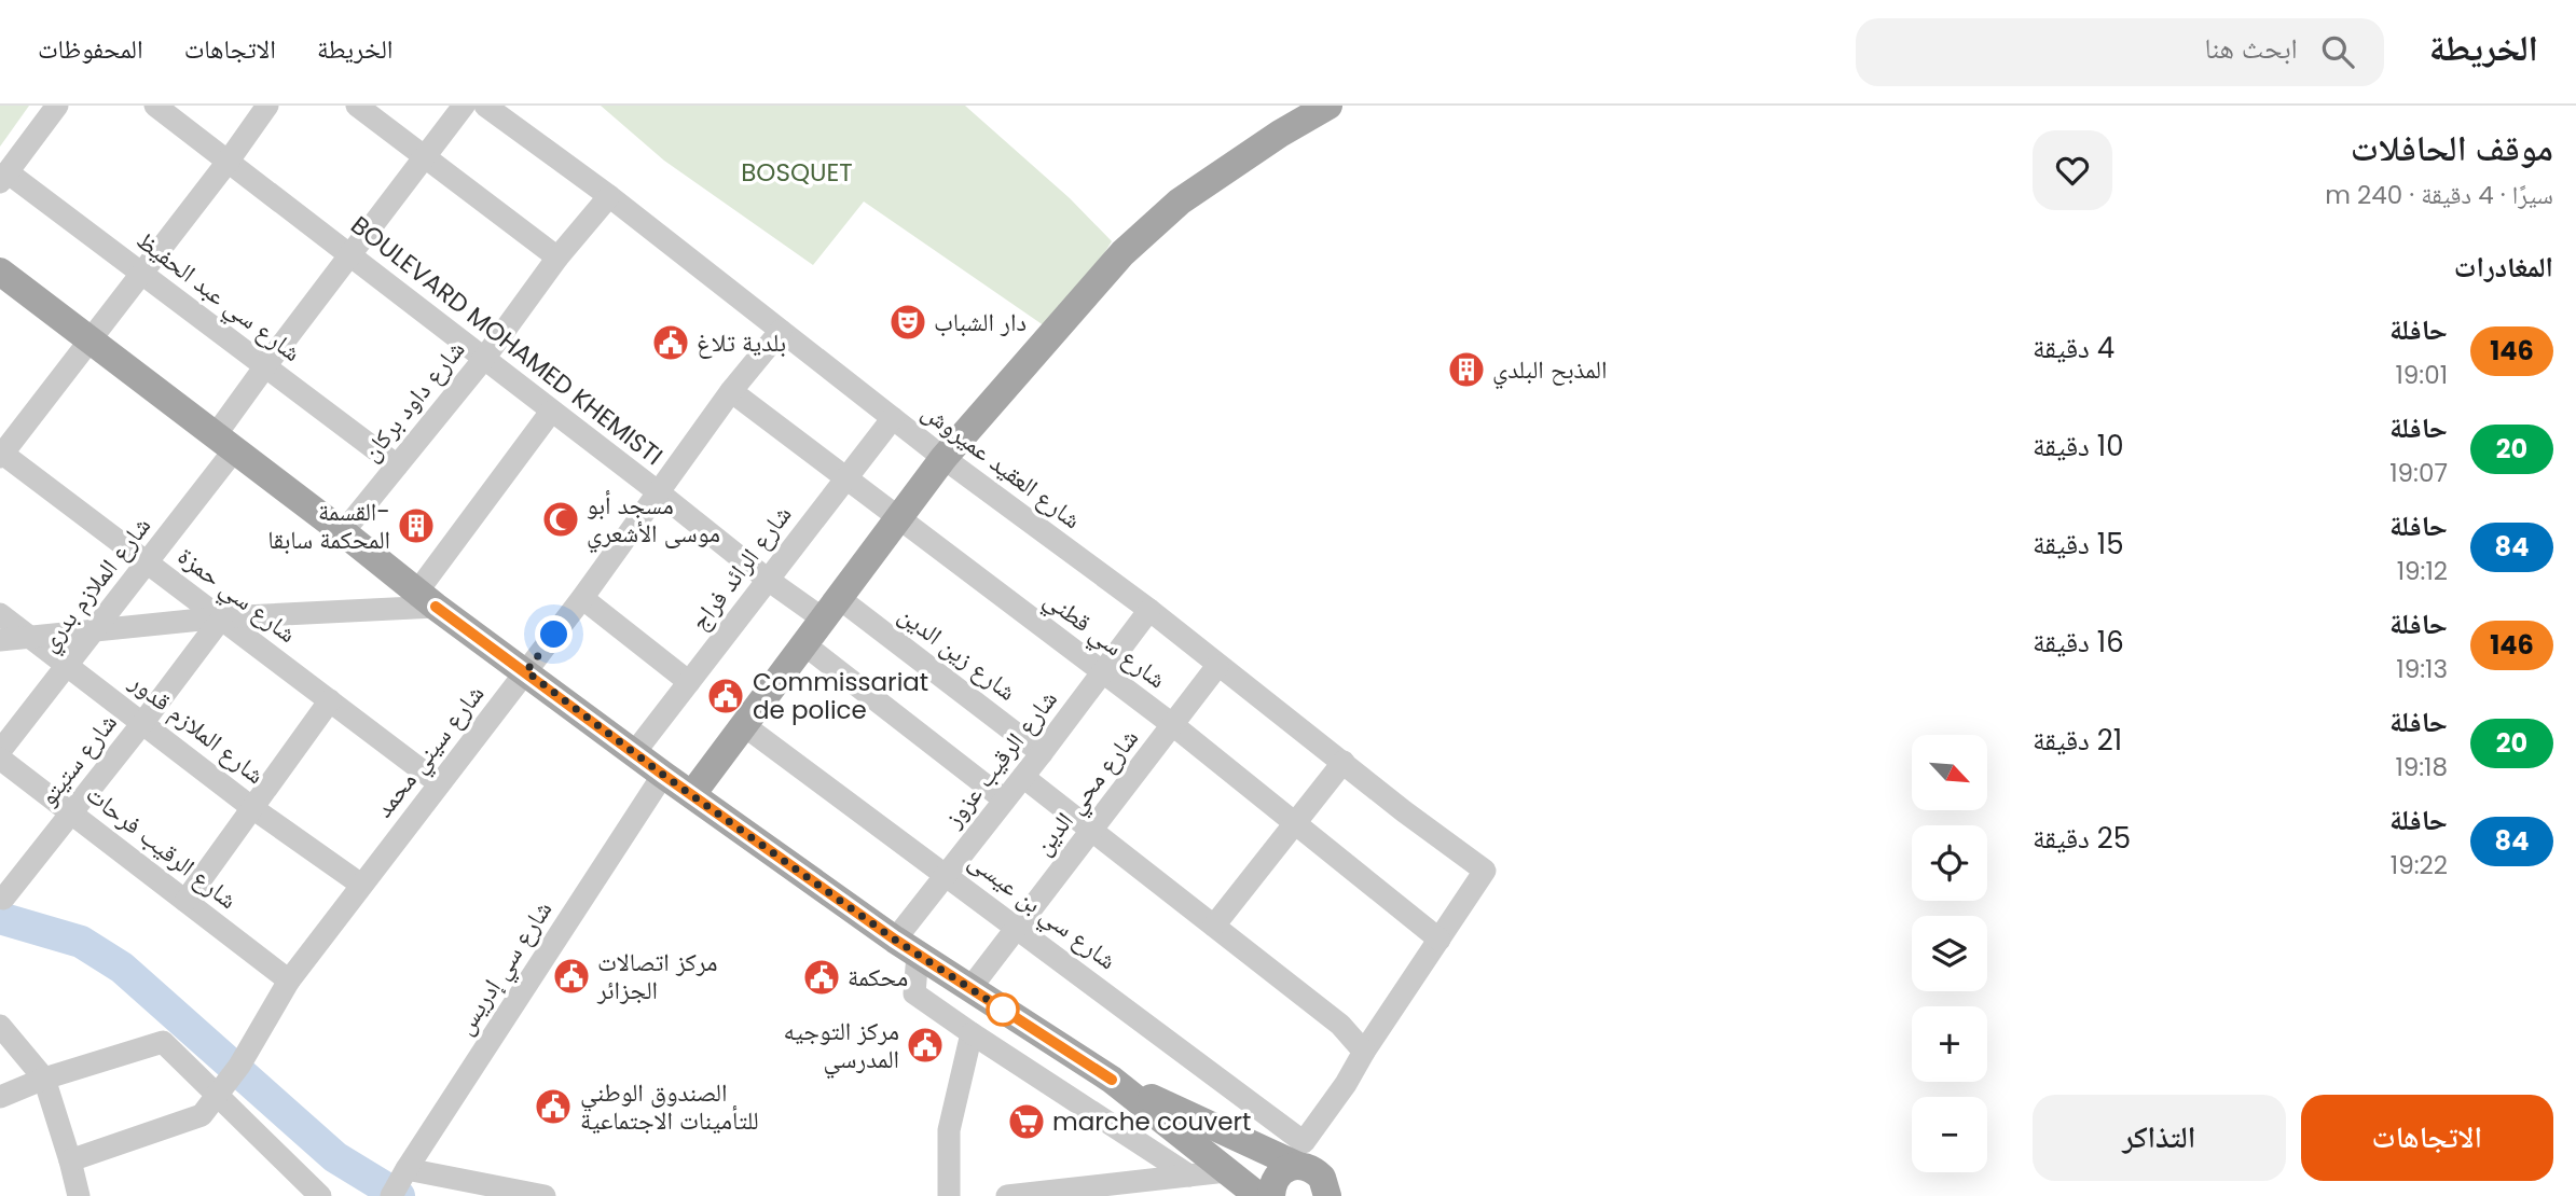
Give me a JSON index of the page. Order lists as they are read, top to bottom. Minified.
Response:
{"streets":{"street":["شارع سي عبد الحفيظ","BOULEVARD MOHAMED KHEMISTI","شارع داود بركان","شارع العقيد عميروش","شارع الرائد فراج","شارع الملازم بدري","شارع سي حمزة","شارع سي قطني","شارع زين الدين","شارع الملازم قدور","شارع سيني محمد","شارع الرقيب عزوز","شارع ستيتو","شارع محي الدين","شارع الرقيب فرحات","شارع سي بن عيسى","شارع سي إدريس"]},"crossings":[["شارع سي عبد الحفيظ","شارع داود بركان"],["شارع سي عبد الحفيظ","شارع الملازم بدري"],["BOULEVARD MOHAMED KHEMISTI","شارع داود بركان"],["BOULEVARD MOHAMED KHEMISTI","شارع الرائد فراج"],["BOULEVARD MOHAMED KHEMISTI","شارع الملازم بدري"],["BOULEVARD MOHAMED KHEMISTI","شارع زين الدين"],["BOULEVARD MOHAMED KHEMISTI","شارع سيني محمد"],["شارع داود بركان","شارع العقيد عميروش"],["شارع العقيد عميروش","شارع الرائد فراج"],["شارع العقيد عميروش","شارع سي قطني"],["شارع العقيد عميروش","شارع سيني محمد"],["شارع العقيد عميروش","شارع الرقيب عزوز"],["شارع العقيد عميروش","شارع محي الدين"],["شارع الرائد فراج","شارع سي قطني"],["شارع الملازم بدري","شارع سي حمزة"],["شارع الملازم بدري","شارع الملازم قدور"],["شارع سي حمزة","شارع سيني محمد"],["شارع سي حمزة","شارع ستيتو"],["شارع سي قطني","شارع سيني محمد"],["شارع سي قطني","شارع الرقيب عزوز"],["شارع سي قطني","شارع محي الدين"],["شارع زين الدين","شارع الرقيب عزوز"],["شارع الملازم قدور","شارع سيني محمد"],["شارع الملازم قدور","شارع ستيتو"],["شارع سيني محمد","شارع الرقيب فرحات"],["شارع الرقيب عزوز","شارع سي بن عيسى"],["شارع ستيتو","شارع الرقيب فرحات"],["شارع محي الدين","شارع سي بن عيسى"]],"parks":["BOSQUET"],"places":{"theatre":["دار الشباب"],"public building":["بلدية تلاغ","Commissariat de police","مركز اتصالات الجزائر","محكمة","مركز التوجيه المدرسي","الصندوق الوطني للتأمينات الاجتماعية"],"building":["المذبح البلدي","القسمة- المحكمة سابقا"],"mosque":["مسجد أبو موسى الأشعري"],"supermarket":["marche couvert"]},"lines":["bus line 146"],"north":"bottom right","page":{"header":"الخريطة","search":"ابحث هنا","nav":["الخريطة","الاتجاهات","المحفوظات"],"heading":[["موقف الحافلات","سيرًا · 4 دقيقة · 240 m"],"المغادرات"],"list":[{"mark":"146","name":"حافلة","note":"19:01","value":"4 دقيقة"},{"mark":"20","name":"حافلة","note":"19:07","value":"10 دقيقة"},{"mark":"84","name":"حافلة","note":"19:12","value":"15 دقيقة"},{"mark":"146","name":"حافلة","note":"19:13","value":"16 دقيقة"},{"mark":"20","name":"حافلة","note":"19:18","value":"21 دقيقة"},{"mark":"84","name":"حافلة","note":"19:22","value":"25 دقيقة"}],"map_buttons":["+","−"],"buttons":["الاتجاهات","التذاكر"]}}
